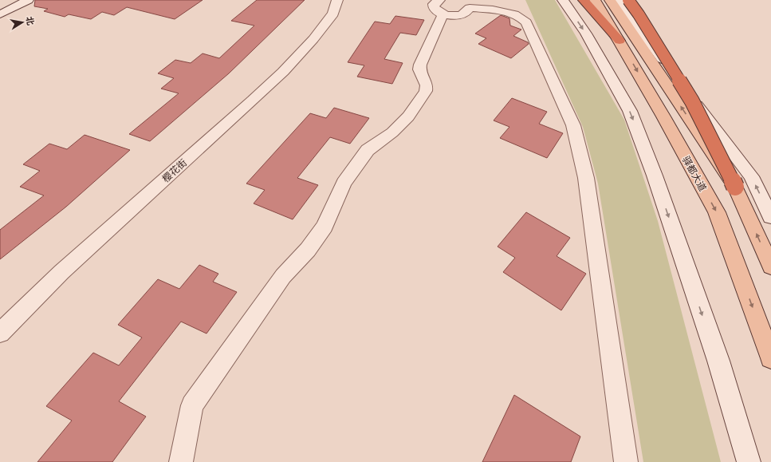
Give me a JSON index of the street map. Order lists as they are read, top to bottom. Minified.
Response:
{"streets":{"main road":["驿都大道"],"street":["樱花街"]},"north":"right"}
